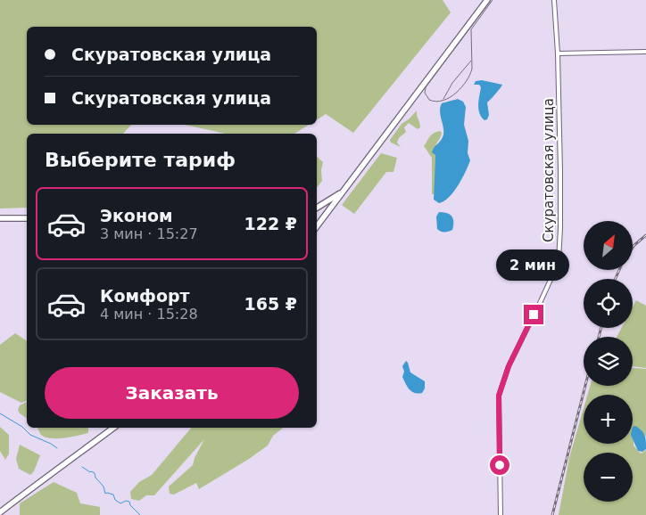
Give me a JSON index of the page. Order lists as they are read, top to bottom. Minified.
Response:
{"streets":{"street":["Скуратовская улица"]},"north":"top right","page":{"banner":["Скуратовская улица","Скуратовская улица"],"heading":"Выберите тариф","list":[{"name":"Эконом","note":"3 мин · 15:27","value":"122 ₽"},{"name":"Комфорт","note":"4 мин · 15:28","value":"165 ₽"}],"map_buttons":["+","−"],"bubble":"2 мин","buttons":"Заказать"}}
